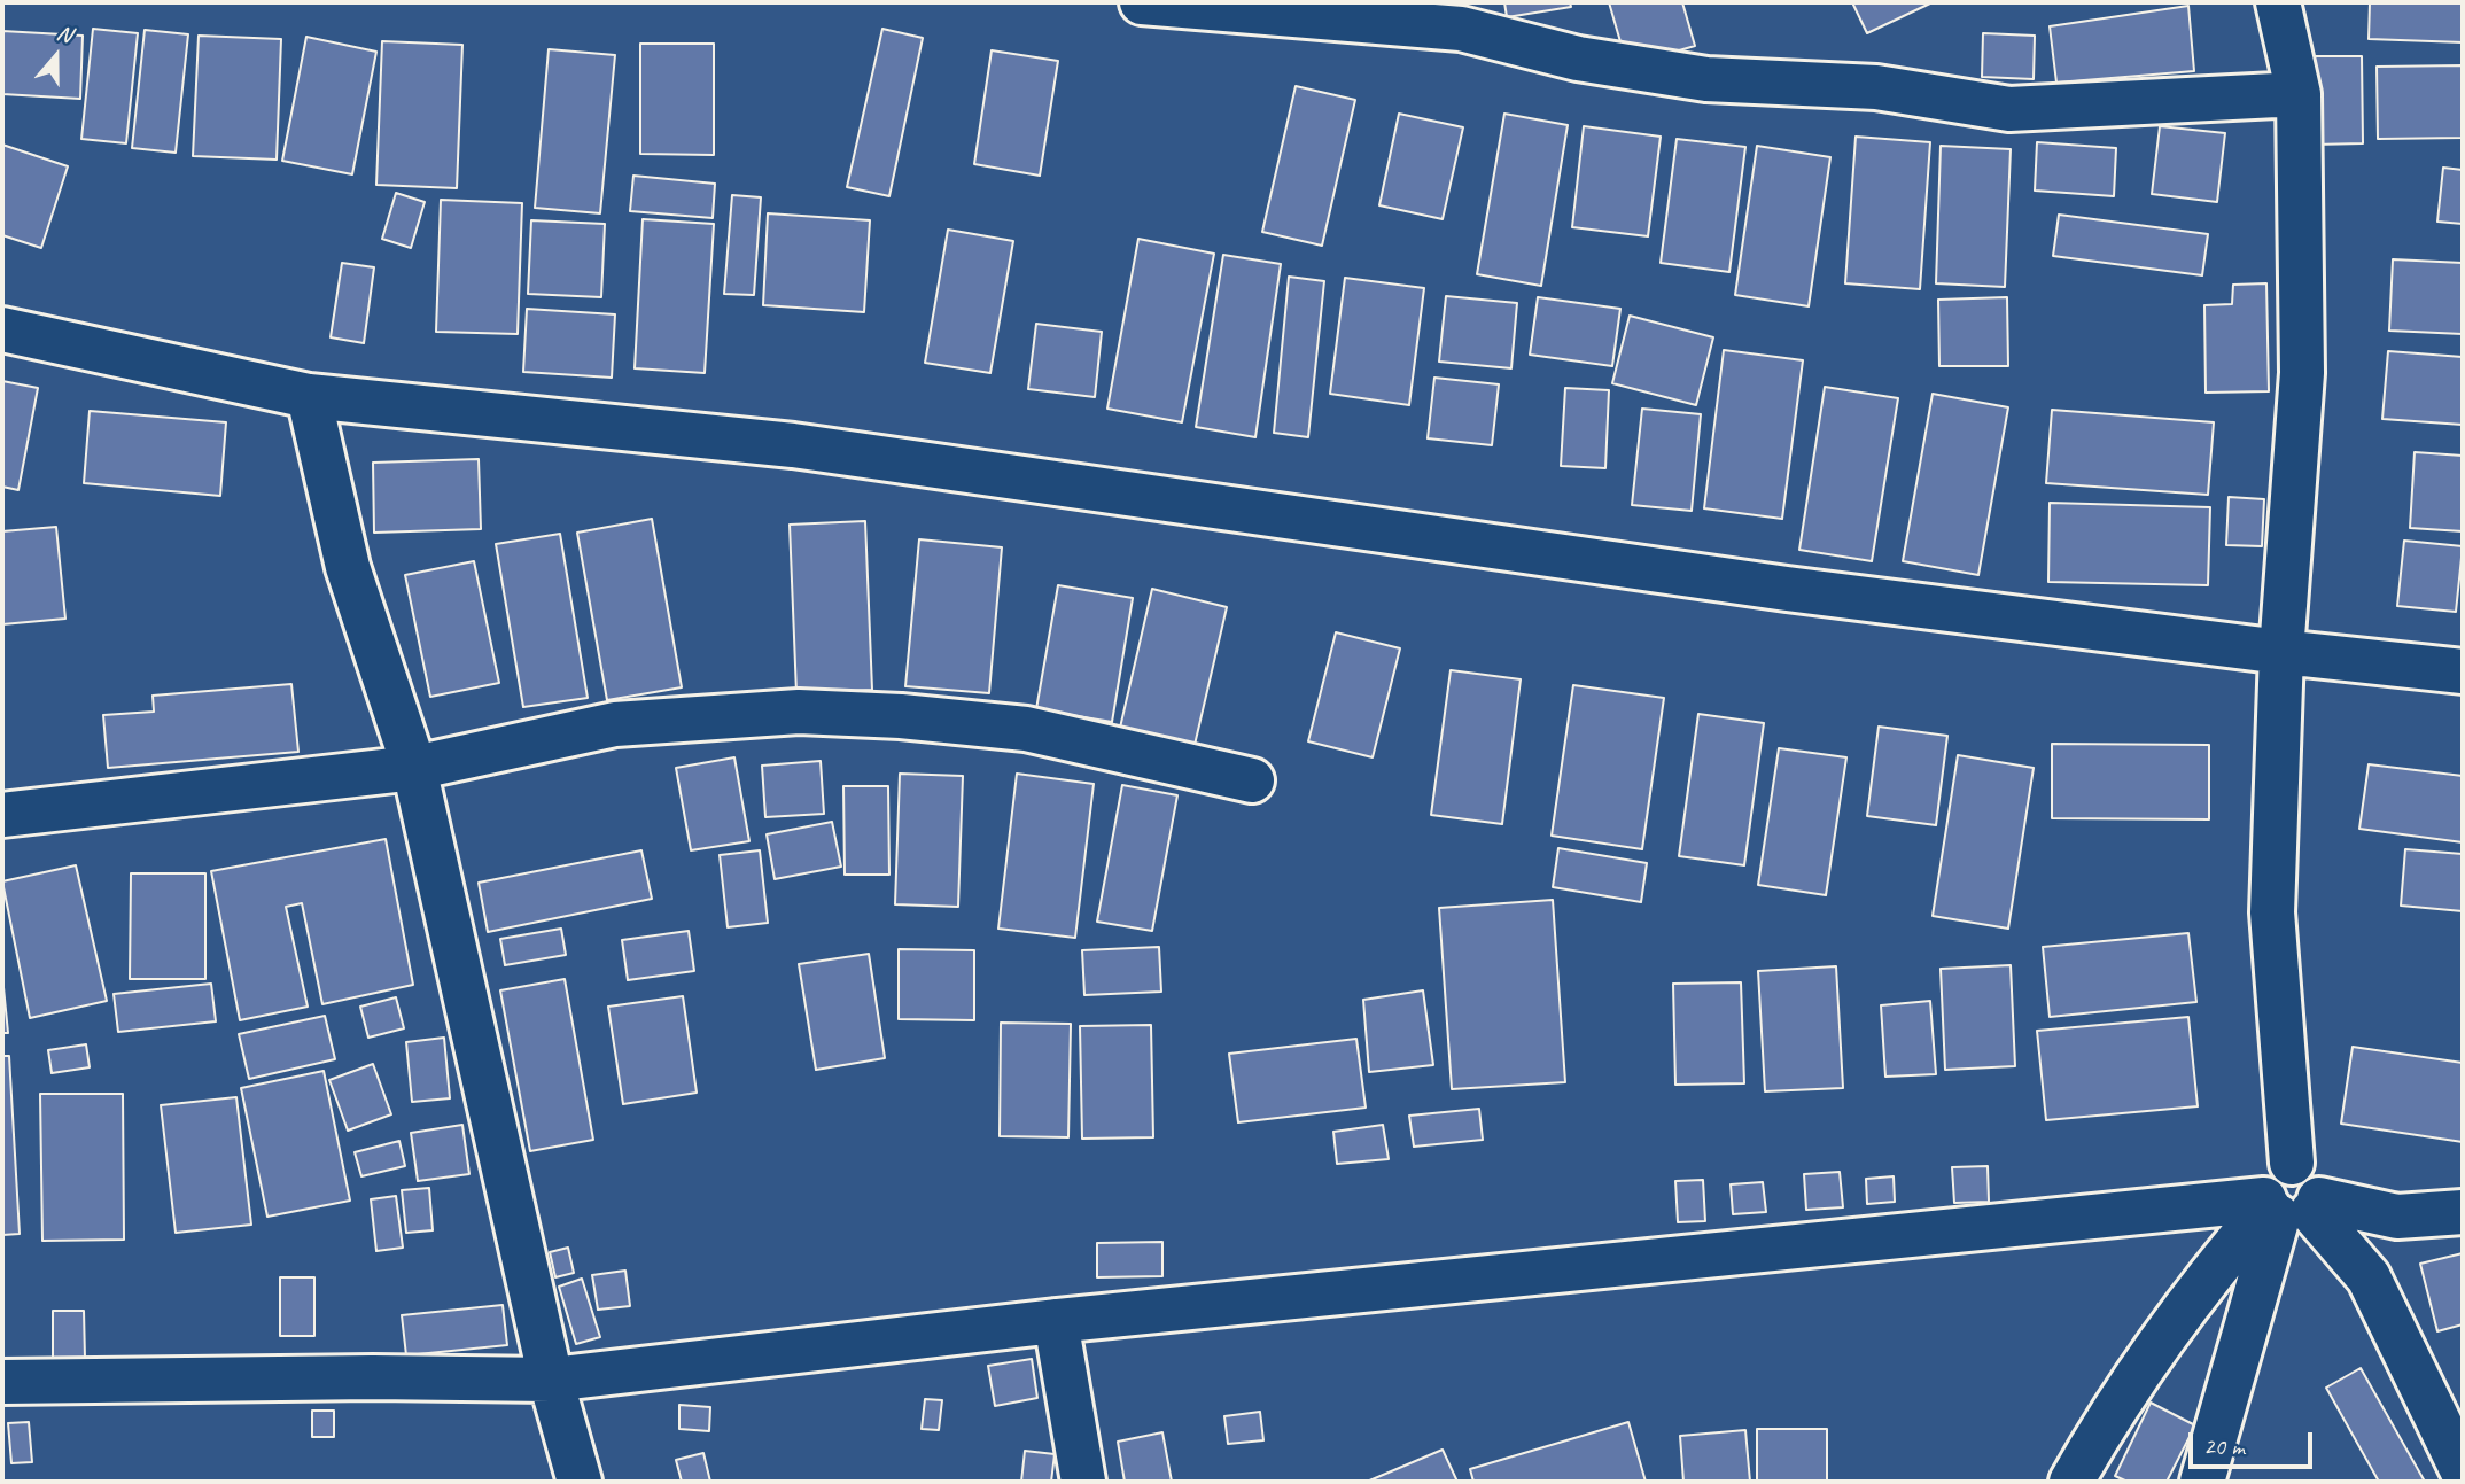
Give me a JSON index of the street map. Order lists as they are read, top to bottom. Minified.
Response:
{"scale_bar":"20 m","north":"top"}
